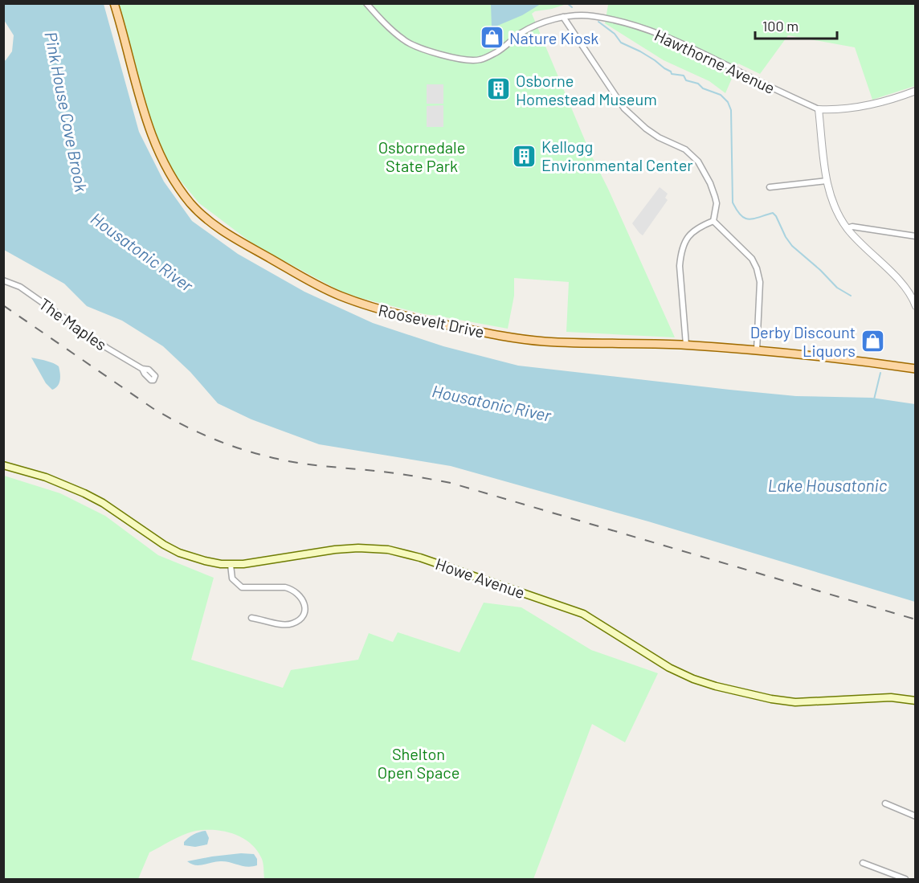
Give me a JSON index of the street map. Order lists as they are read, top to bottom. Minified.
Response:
{"streets":{"main road":["Roosevelt Drive","Howe Avenue"],"street":["Hawthorne Avenue","The Maples"]},"water":["Pink House Cove Brook","Housatonic River","Lake Housatonic"],"parks":["Osbornedale State Park","Shelton Open Space"],"places":{"shop":["Nature Kiosk","Derby Discount Liquors"],"building":["Osborne Homestead Museum","Kellogg Environmental Center"]},"scale_bar":"100 m"}
